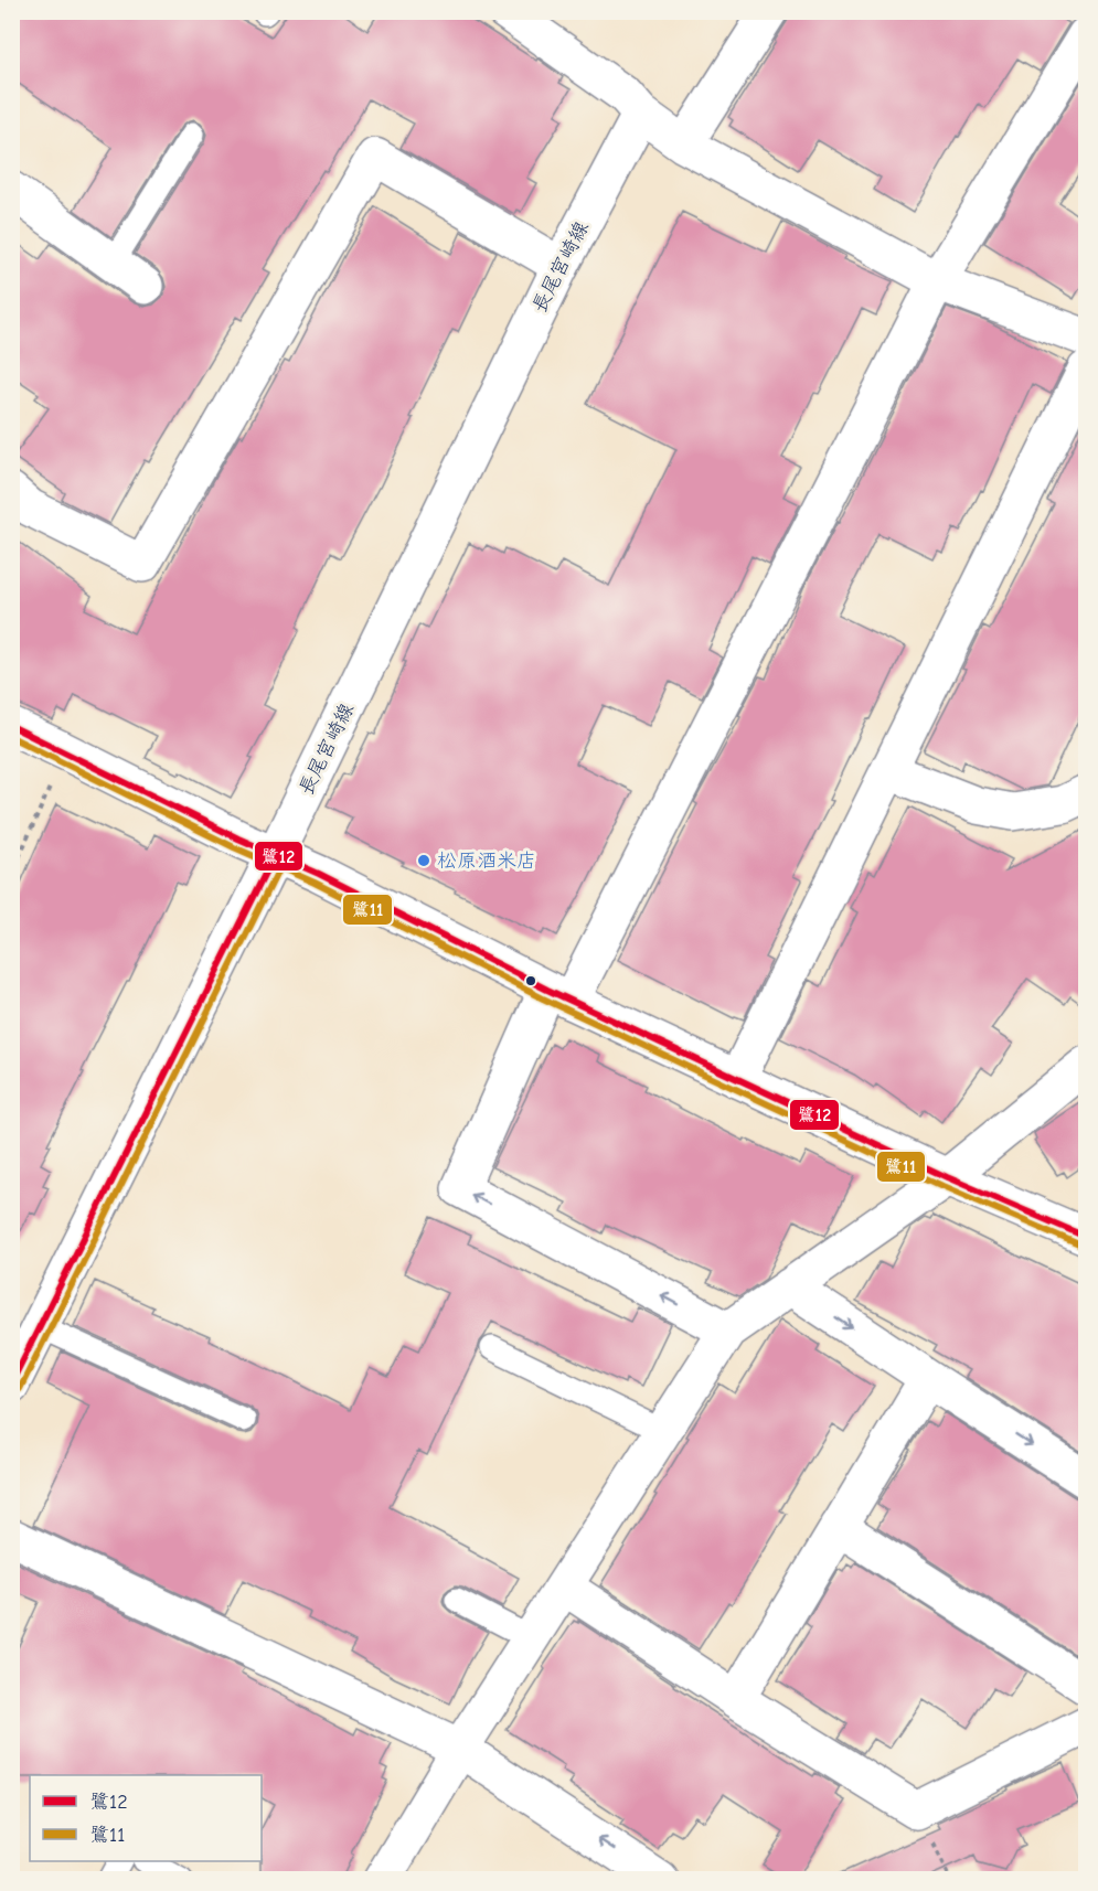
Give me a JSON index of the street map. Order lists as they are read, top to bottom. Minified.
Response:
{"streets":{"street":["長尾宮崎線"]},"places":["松原酒米店"],"lines":["transit line 鷺12","transit line 鷺11"],"legend":["鷺12","鷺11"]}
